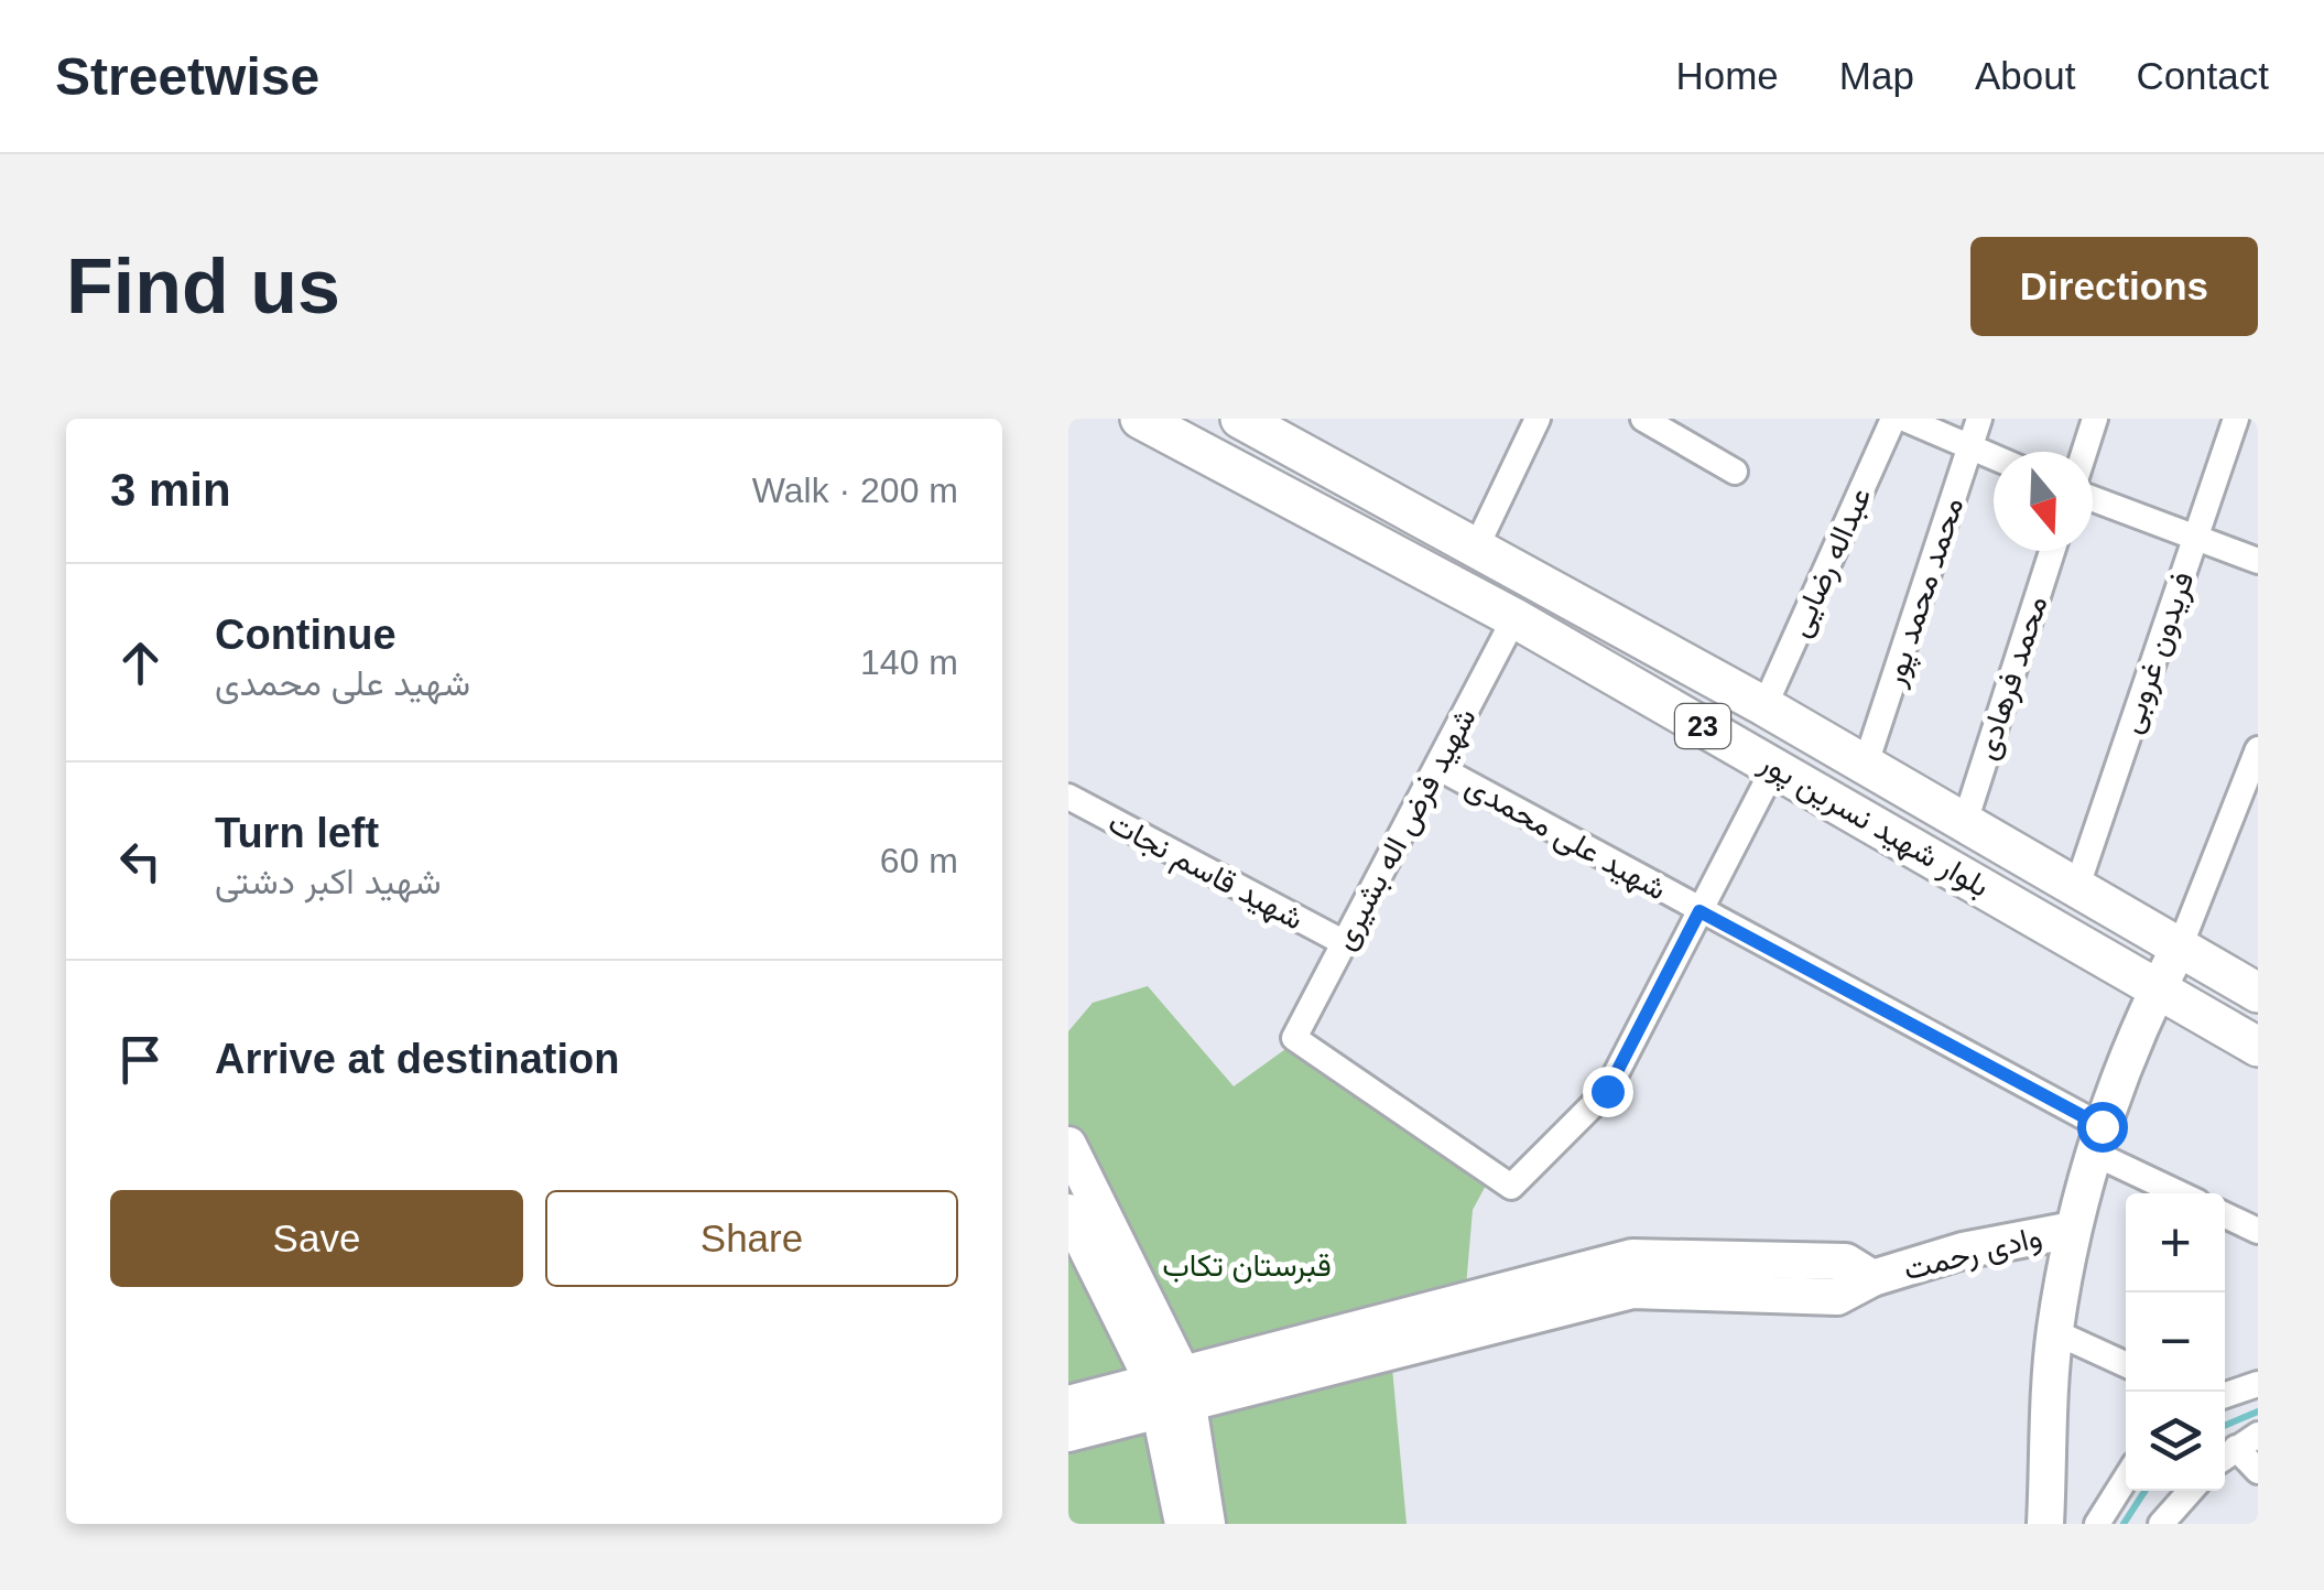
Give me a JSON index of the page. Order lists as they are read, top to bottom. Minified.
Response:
{"streets":{"main road":["23","بلوار شهید نسرین پور"],"street":["عبداله رضایی","محمد محمد پور","فریدون غروبی","محمد فرهادی","شهید فرض اله بشیری","شهید علی محمدی","شهید قاسم نجات","وادی رحمت"]},"crossings":[["عبداله رضایی","بلوار شهید نسرین پور"],["محمد محمد پور","بلوار شهید نسرین پور"],["فریدون غروبی","بلوار شهید نسرین پور"],["محمد فرهادی","بلوار شهید نسرین پور"],["بلوار شهید نسرین پور","شهید فرض اله بشیری"],["شهید فرض اله بشیری","شهید علی محمدی"],["شهید فرض اله بشیری","شهید قاسم نجات"]],"parks":["قبرستان تکاب"],"north":"bottom","page":{"header":"Streetwise","nav":["Home","Map","About","Contact"],"buttons":["Directions",["Save","Share"]],"title":"Find us","heading":["3 min","Walk · 200 m"],"list":[["Continue","شهید علی محمدی","140 m"],["Turn left","شهید اکبر دشتی","60 m"],"Arrive at destination"],"map_buttons":["+","−"]}}
